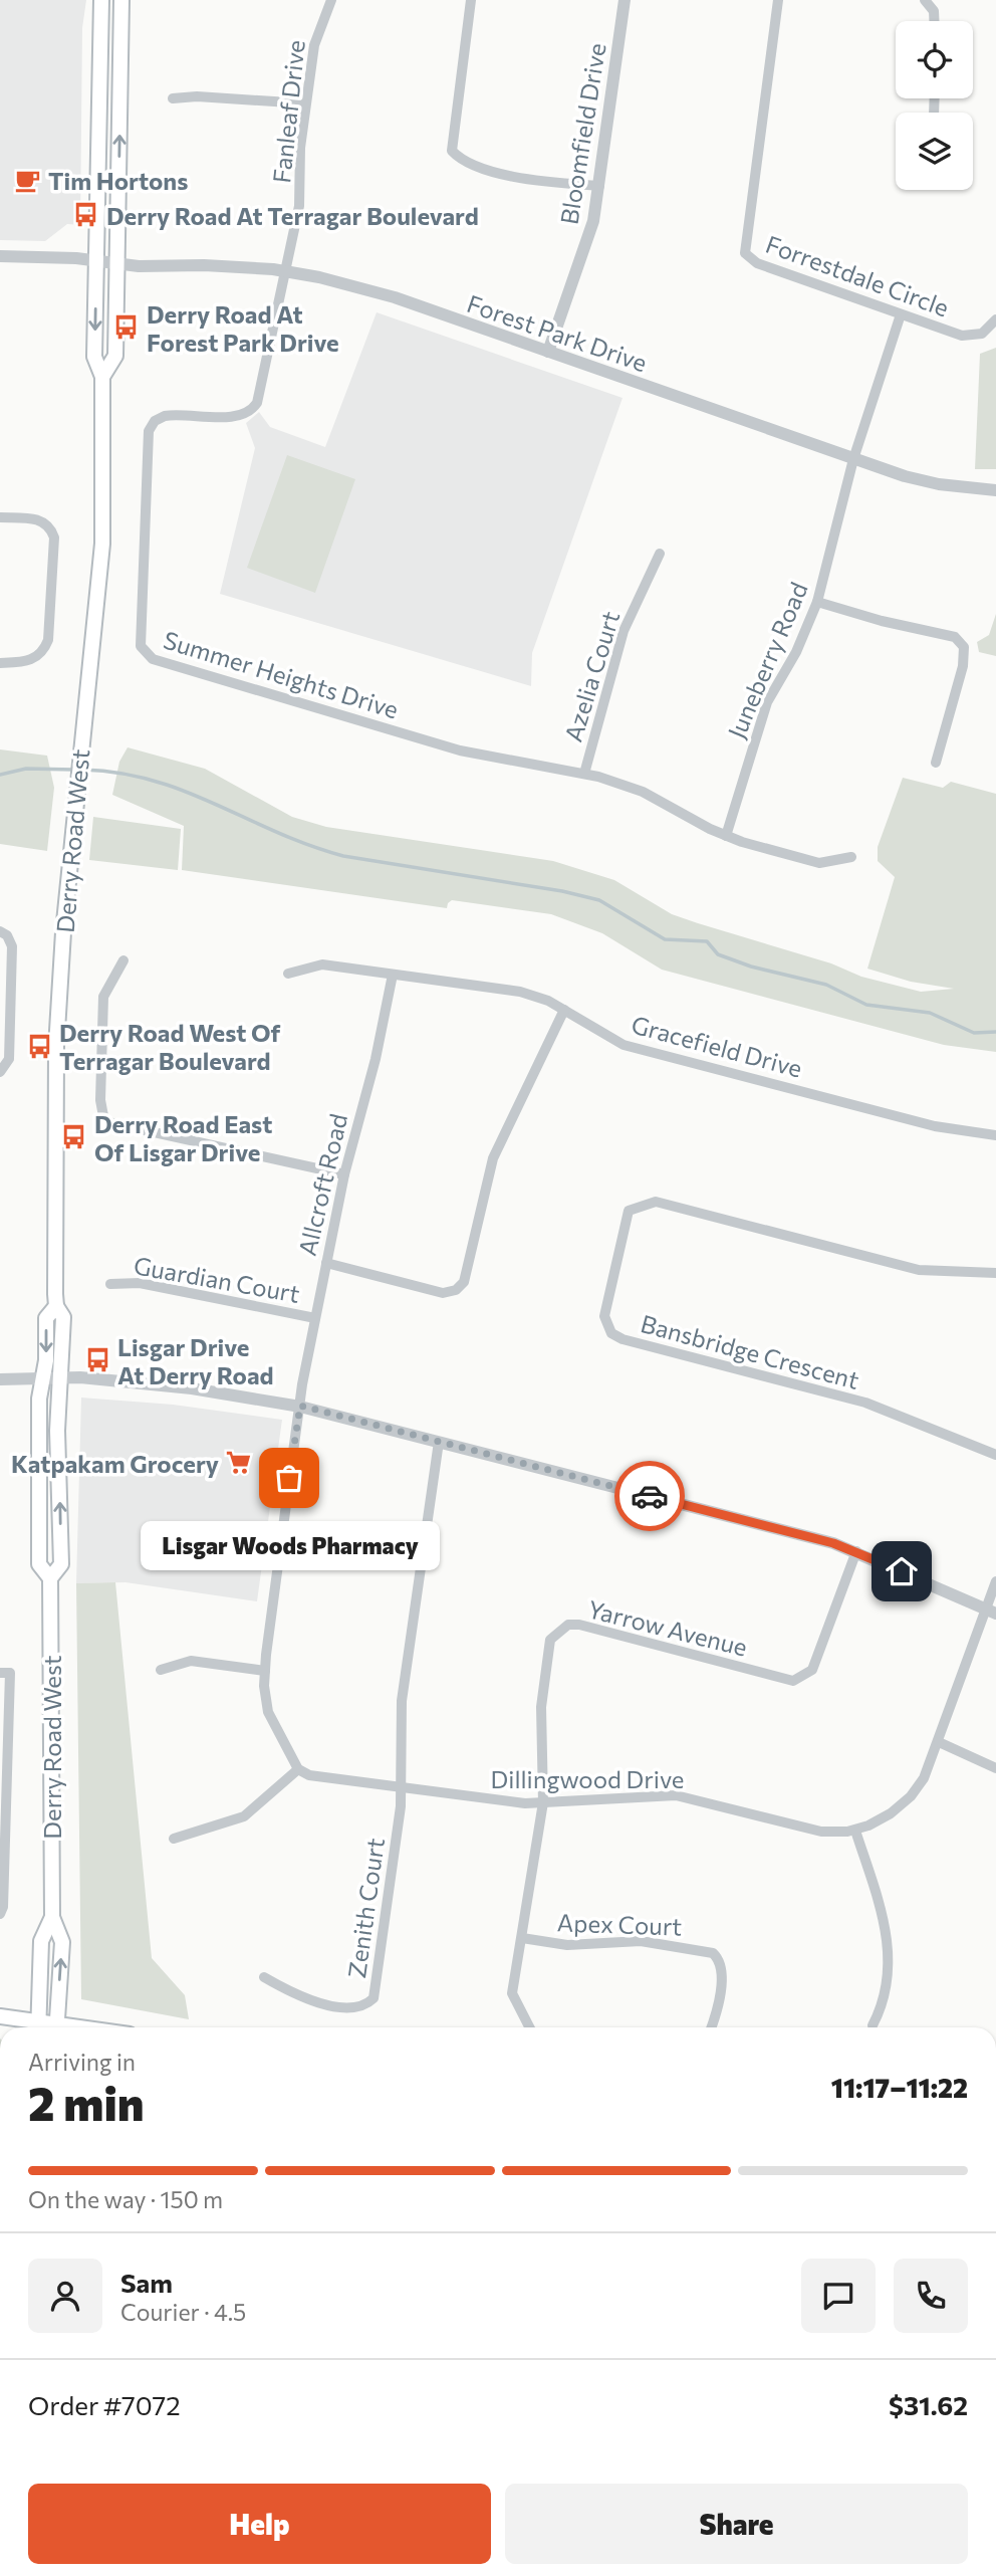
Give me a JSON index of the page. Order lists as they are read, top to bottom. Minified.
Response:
{"streets":{"main road":["Derry Road West"],"street":["Fanleaf Drive","Bloomfield Drive","Forrestdale Circle","Forest Park Drive","Juneberry Road","Summer Heights Drive","Azelia Court","Gracefield Drive","Allcroft Road","Guardian Court","Bansbridge Crescent","Yarrow Avenue","Dillingwood Drive","Zenith Court","Apex Court"]},"crossings":[["Fanleaf Drive","Forest Park Drive"],["Fanleaf Drive","Summer Heights Drive"],["Bloomfield Drive","Forest Park Drive"],["Forrestdale Circle","Juneberry Road"],["Forest Park Drive","Juneberry Road"],["Forest Park Drive","Summer Heights Drive"],["Forest Park Drive","Derry Road West"],["Summer Heights Drive","Azelia Court"],["Gracefield Drive","Allcroft Road"],["Allcroft Road","Guardian Court"],["Yarrow Avenue","Dillingwood Drive"],["Dillingwood Drive","Zenith Court"]],"places":{"cafe":["Tim Hortons"],"bus stop":["Derry Road At Terragar Boulevard","Derry Road At Forest Park Drive","Derry Road West Of Terragar Boulevard","Derry Road East Of Lisgar Drive","Lisgar Drive At Derry Road"],"supermarket":["Katpakam Grocery"],"other":["Lisgar Woods Pharmacy"]},"page":{"bubble":"Lisgar Woods Pharmacy","heading":["2 min","Arriving in","11:17–11:22"],"panel":["Sam","Courier · 4.5","Order #7072","$31.62"],"bar":"On the way · 150 m","buttons":["Help","Share"]}}
